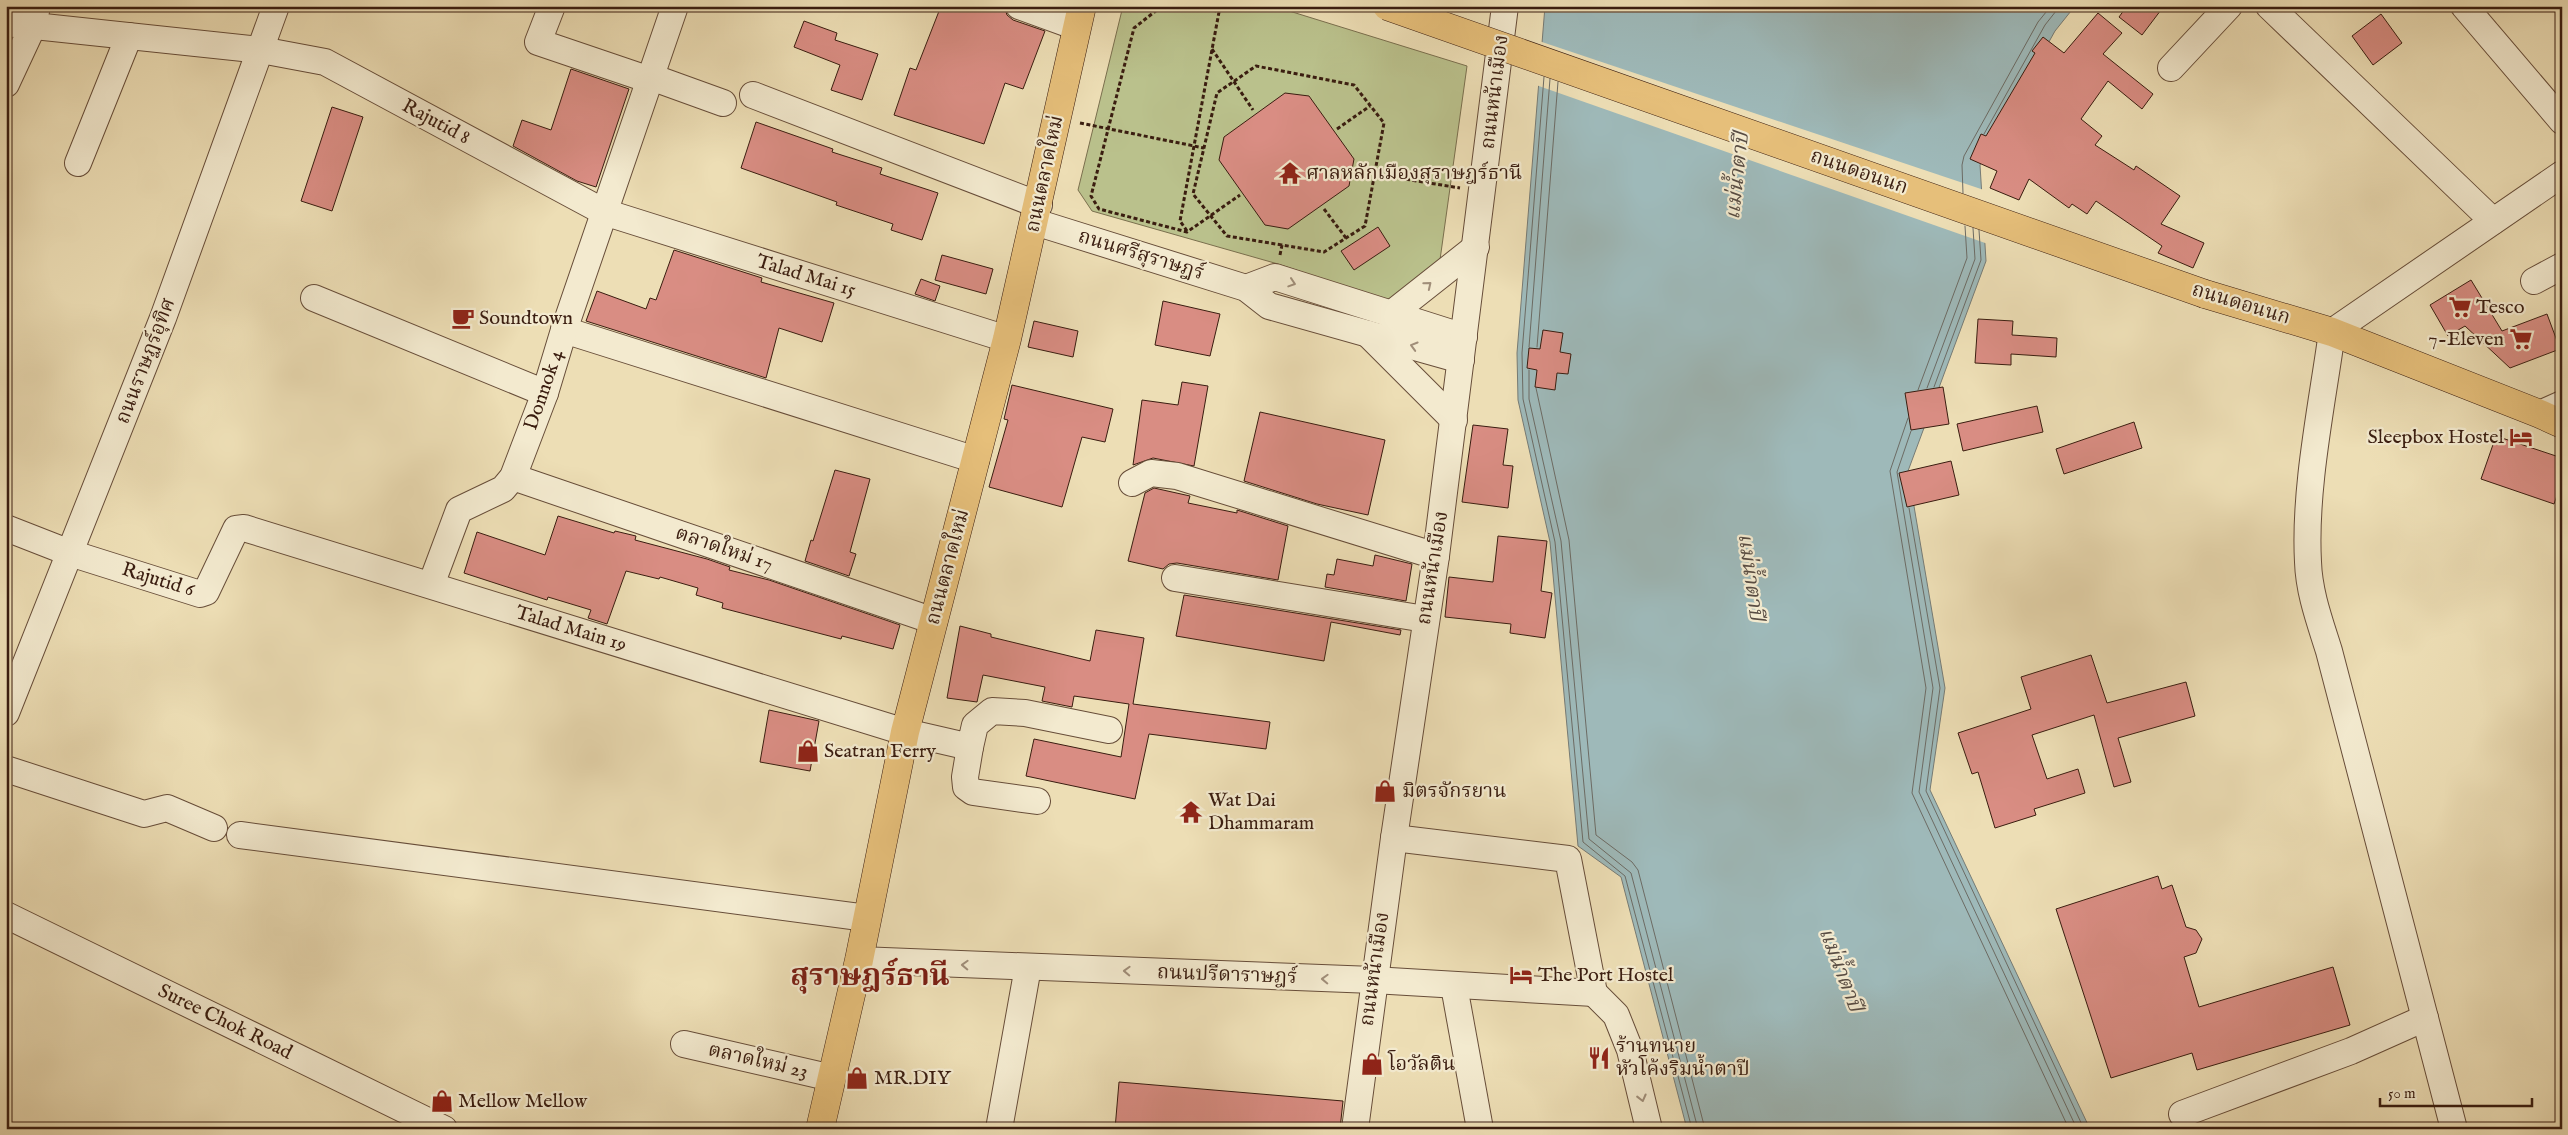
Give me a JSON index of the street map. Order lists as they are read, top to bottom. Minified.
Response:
{"streets":{"main road":["ถนนดอนนก","ถนนตลาดใหม่"],"street":["ถนนหน้าเมือง","Rajutid 8","ถนนศรีสุราษฎร์","Talad Mai 15","ถนนราษฏร์อุทิศ","Donnok 4","ตลาดใหม่ 17","Rajutid 6","Talad Main 19","ถนนปรีดาราษฎร์","Suree Chok Road","ตลาดใหม่ 23"]},"crossings":[["ถนนหน้าเมือง","ถนนศรีสุราษฎร์"],["ถนนหน้าเมือง","ถนนปรีดาราษฎร์"],["Rajutid 8","Talad Mai 15"],["Rajutid 8","ถนนราษฏร์อุทิศ"],["Rajutid 8","Donnok 4"],["ถนนตลาดใหม่","ถนนศรีสุราษฎร์"],["ถนนตลาดใหม่","Talad Mai 15"],["ถนนตลาดใหม่","ตลาดใหม่ 17"],["ถนนตลาดใหม่","Talad Main 19"],["ถนนตลาดใหม่","ถนนปรีดาราษฎร์"],["ถนนตลาดใหม่","ตลาดใหม่ 23"],["Talad Mai 15","Donnok 4"],["ถนนราษฏร์อุทิศ","Rajutid 6"],["Donnok 4","ตลาดใหม่ 17"],["Donnok 4","Talad Main 19"],["Rajutid 6","Talad Main 19"]],"one_way":["ถนนปรีดาราษฎร์"],"districts":["สุราษฎร์ธานี"],"water":["แม่น้ำตาปี"],"places":{"temple":["ศาลหลักเมืองสุราษฎร์ธานี","Wat Dai Dhammaram"],"supermarket":["Tesco","7-Eleven"],"cafe":["Soundtown"],"hotel":["Sleepbox Hostel","The Port Hostel"],"shop":["Seatran Ferry","มิตรจักรยาน","โอวัลติน","MR.DIY","Mellow Mellow"],"restaurant":["ร้านทนาย หัวโค้งริมน้ำตาปี"]},"scale_bar":"50 m"}
